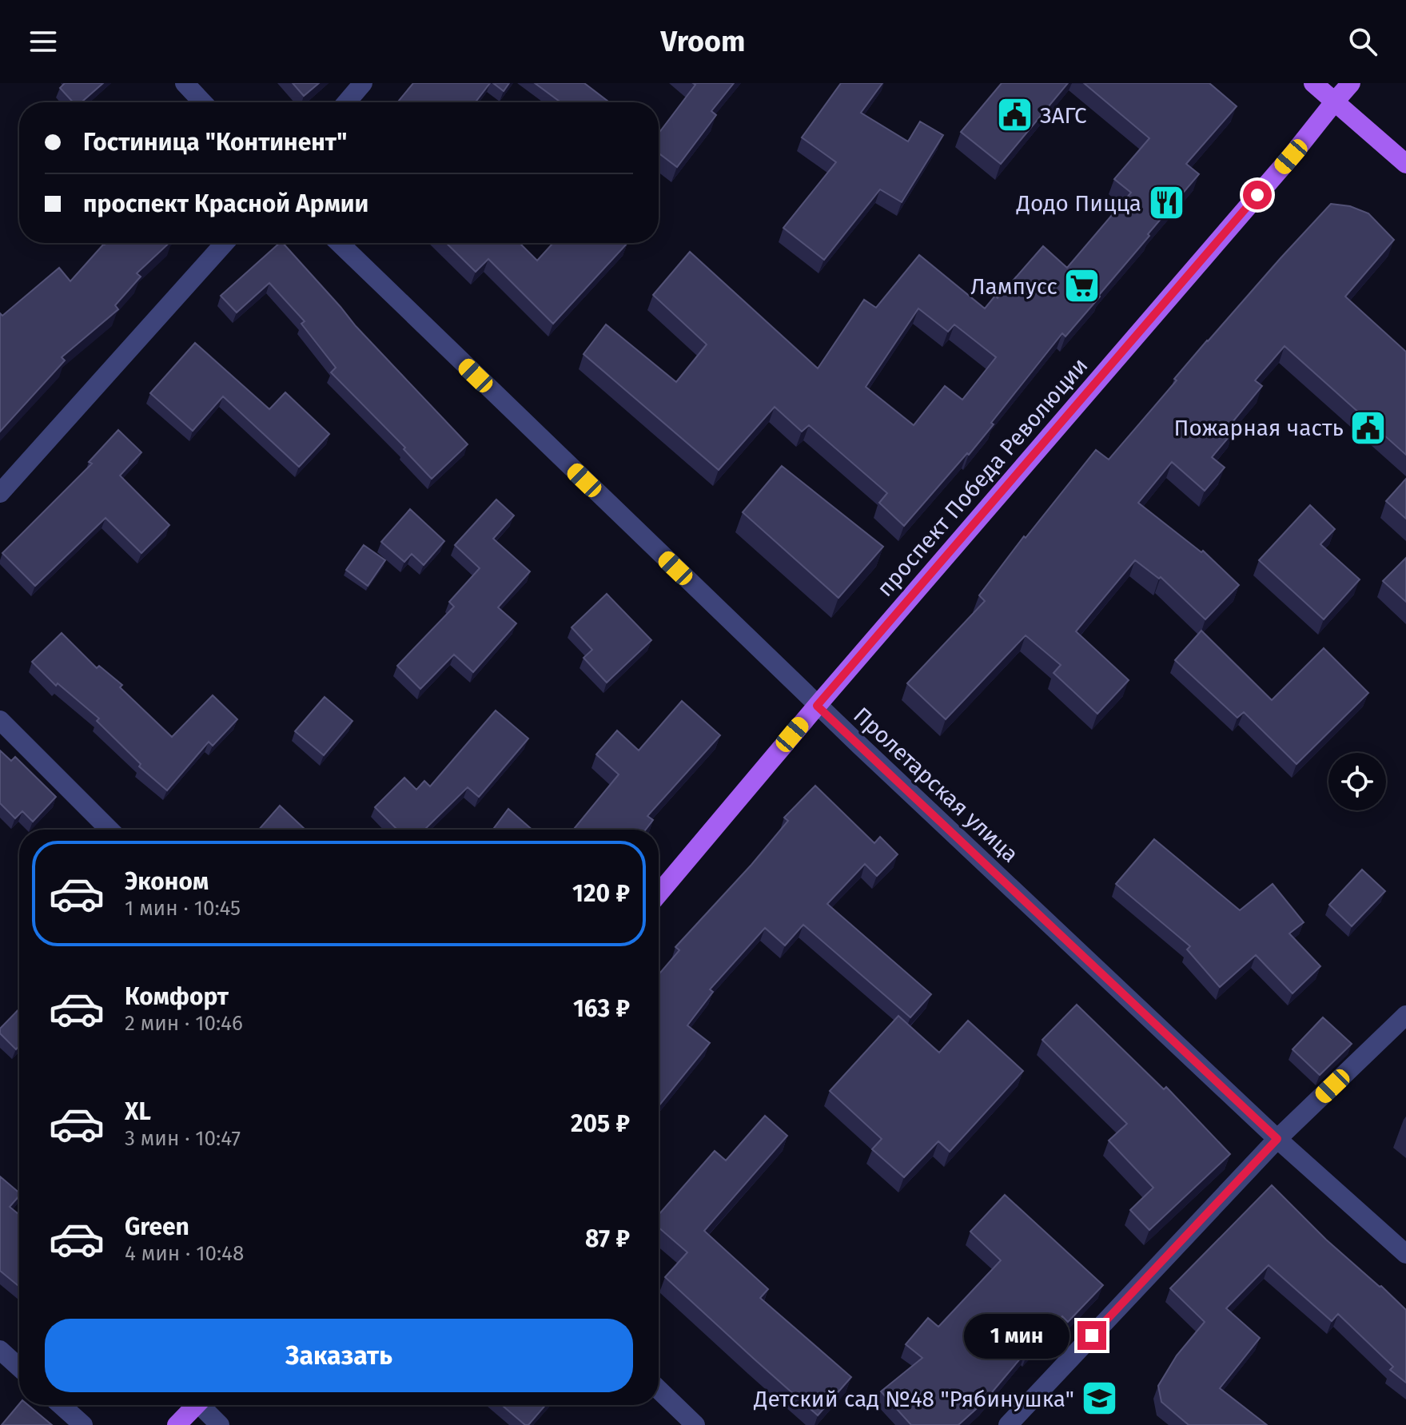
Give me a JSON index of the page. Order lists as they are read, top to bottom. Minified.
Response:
{"streets":{"main road":["проспект Победа Революции"],"street":["Пролетарская улица"]},"crossings":[["проспект Победа Революции","Пролетарская улица"]],"places":{"public building":["ЗАГС","Пожарная часть"],"restaurant":["Додо Пицца"],"supermarket":["Лампусс"],"school or university":["Детский сад №48 \"Рябинушка\""]},"page":{"header":"Vroom","banner":["Гостиница \"Континент\"","проспект Красной Армии"],"list":[{"name":"Эконом","note":"1 мин · 10:45","value":"120 ₽"},{"name":"Комфорт","note":"2 мин · 10:46","value":"163 ₽"},{"name":"XL","note":"3 мин · 10:47","value":"205 ₽"},{"name":"Green","note":"4 мин · 10:48","value":"87 ₽"}],"buttons":"Заказать","bubble":"1 мин"}}
